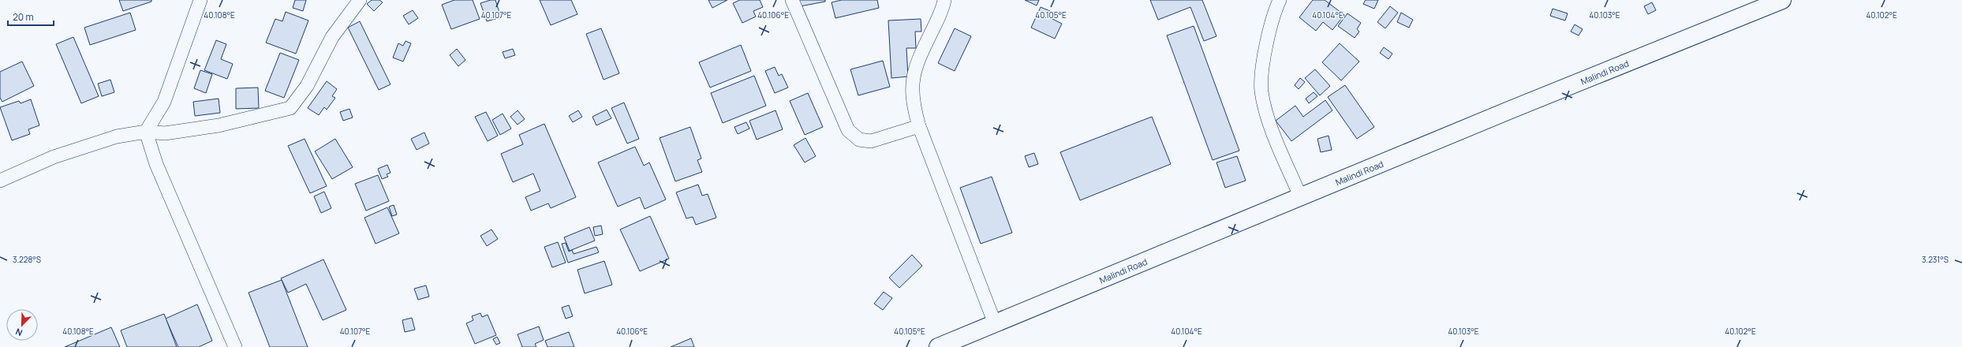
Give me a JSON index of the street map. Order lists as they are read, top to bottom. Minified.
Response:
{"streets":{"highway":["Malindi Road"]},"scale_bar":"20 m","north":"bottom left","coordinates":["40.108°E","40.107°E","40.106°E","40.105°E","40.102°E","40.104°E","40.103°E","3.231°S","3.228°S"]}
